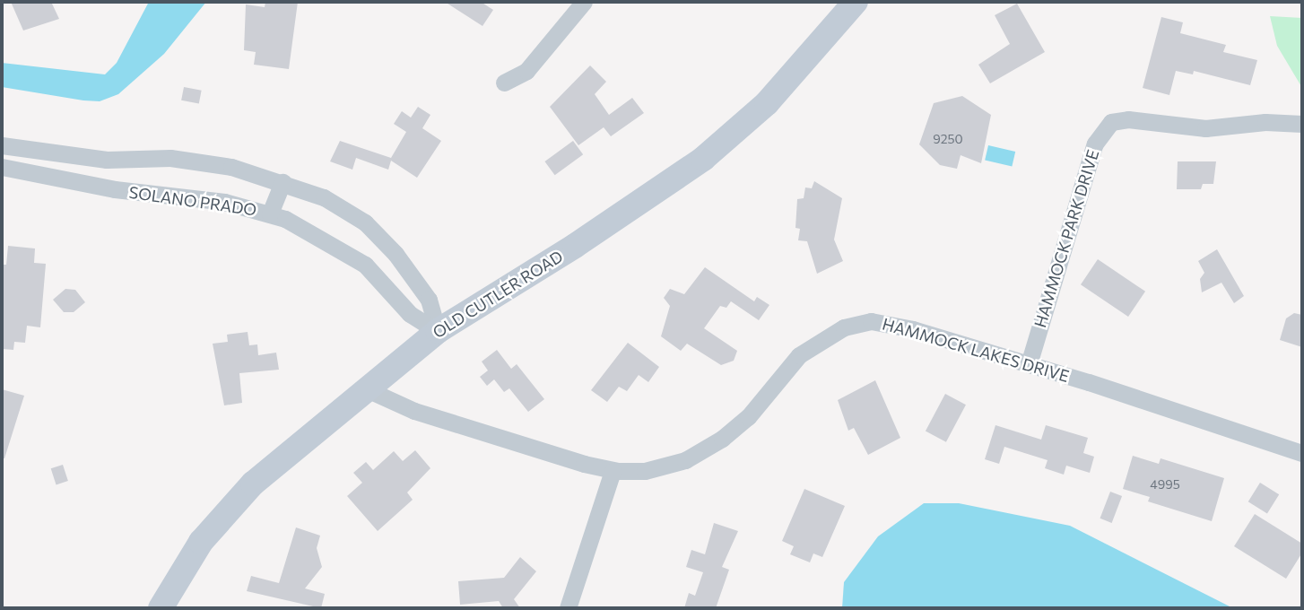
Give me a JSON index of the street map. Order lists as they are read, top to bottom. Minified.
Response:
{"streets":{"main road":["OLD CUTLER ROAD"],"street":["SOLANO PRADO","HAMMOCK PARK DRIVE","HAMMOCK LAKES DRIVE"]},"crossings":[["SOLANO PRADO","OLD CUTLER ROAD"],["HAMMOCK PARK DRIVE","HAMMOCK LAKES DRIVE"],["OLD CUTLER ROAD","HAMMOCK LAKES DRIVE"]],"house_numbers":["9250","4995"]}
